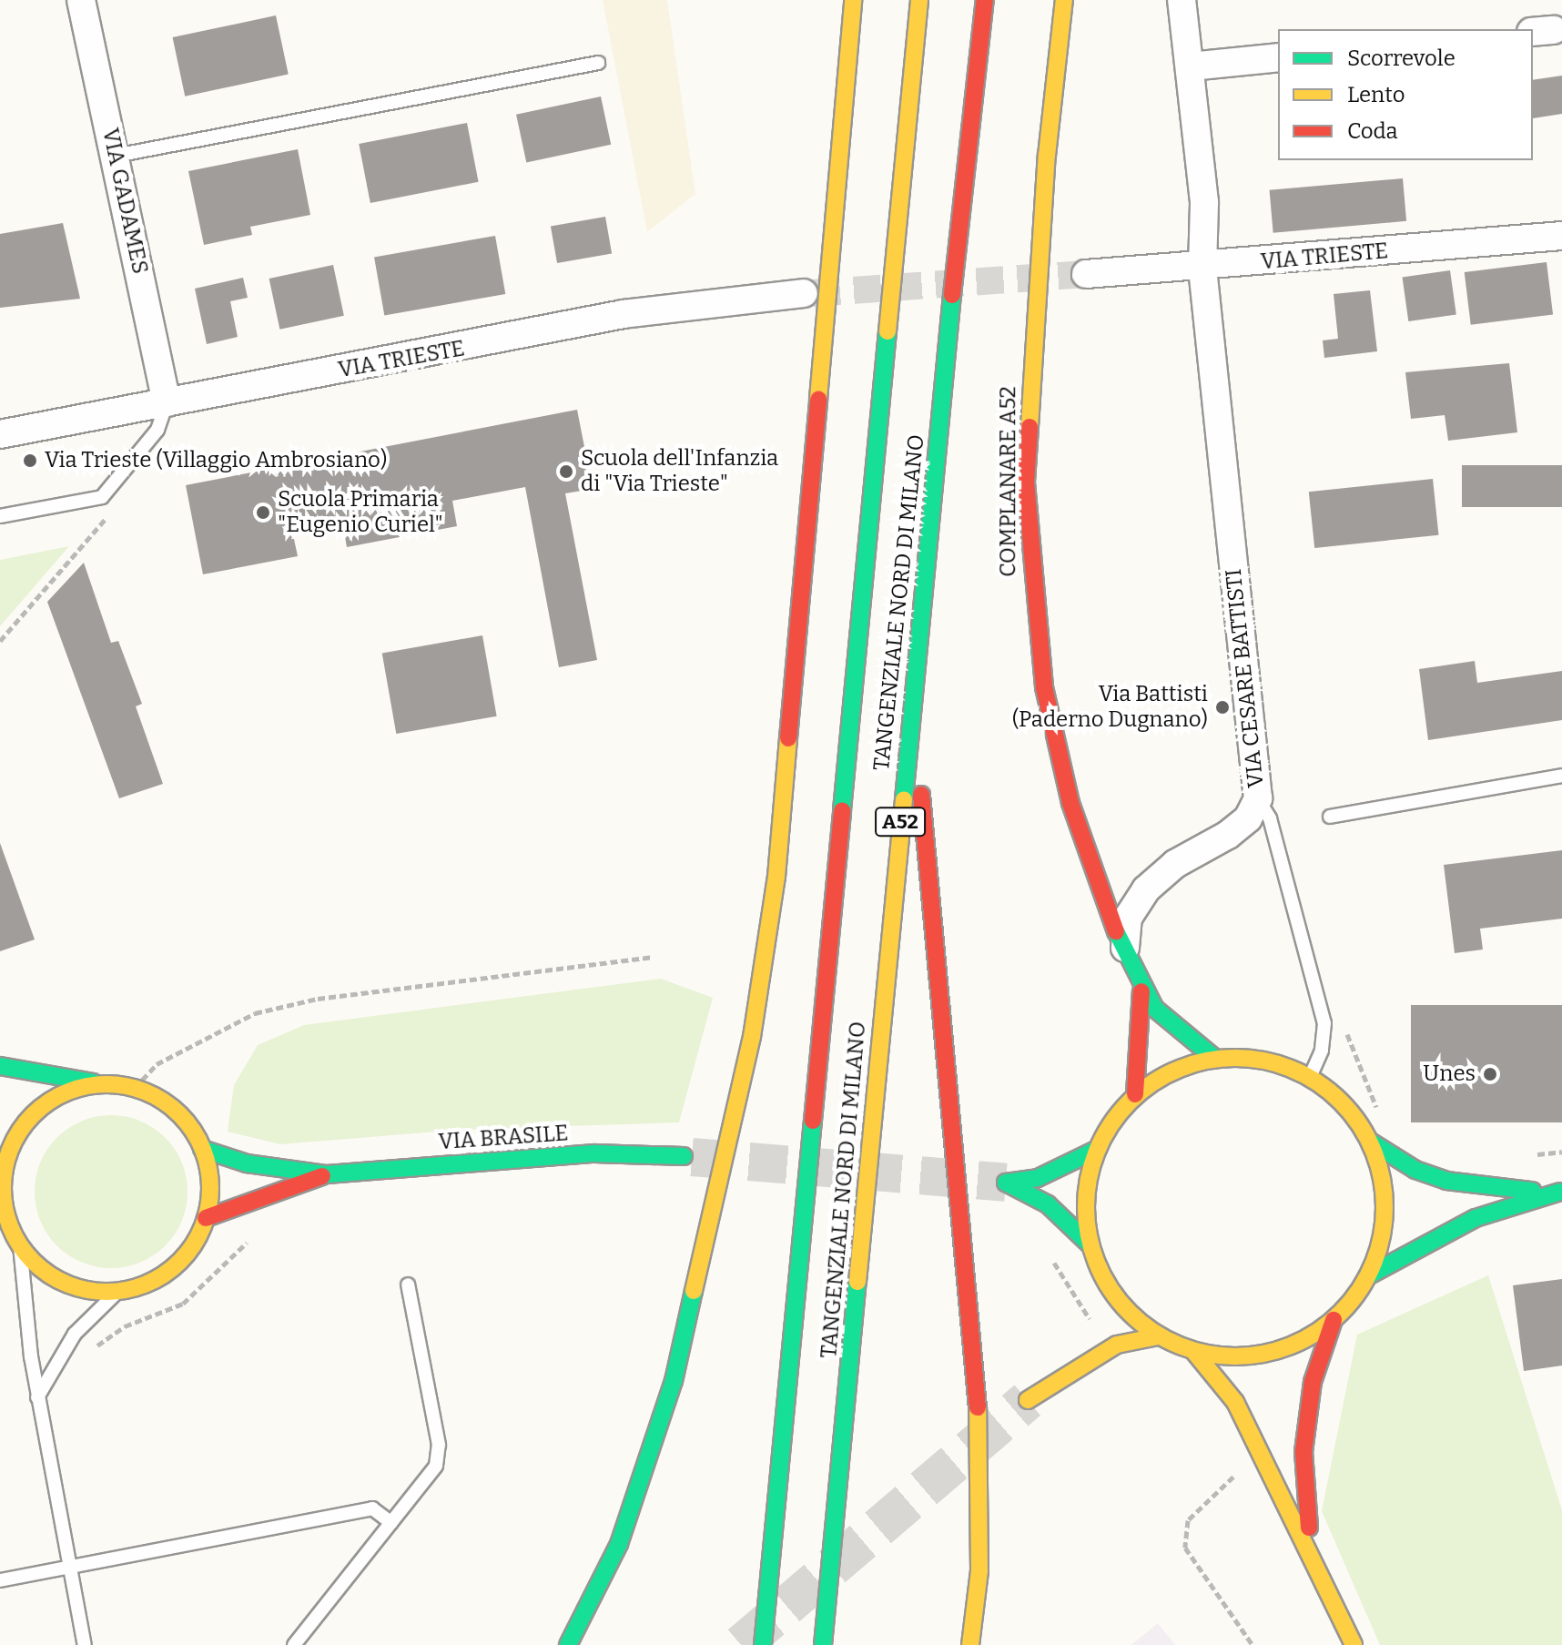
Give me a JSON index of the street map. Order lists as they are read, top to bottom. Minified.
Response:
{"streets":{"main road":["COMPLANARE A52","TANGENZIALE NORD DI MILANO","A52","VIA BRASILE"],"street":["VIA GADAMES","VIA TRIESTE","VIA CESARE BATTISTI"]},"crossings":[["VIA GADAMES","VIA TRIESTE"],["VIA TRIESTE","VIA CESARE BATTISTI"]],"places":["Via Trieste (Villaggio Ambrosiano)","Scuola dell'Infanzia di \"Via Trieste\"","Scuola Primaria \"Eugenio Curiel\"","Via Battisti (Paderno Dugnano)","Unes"],"legend":["Scorrevole","Lento","Coda"]}
